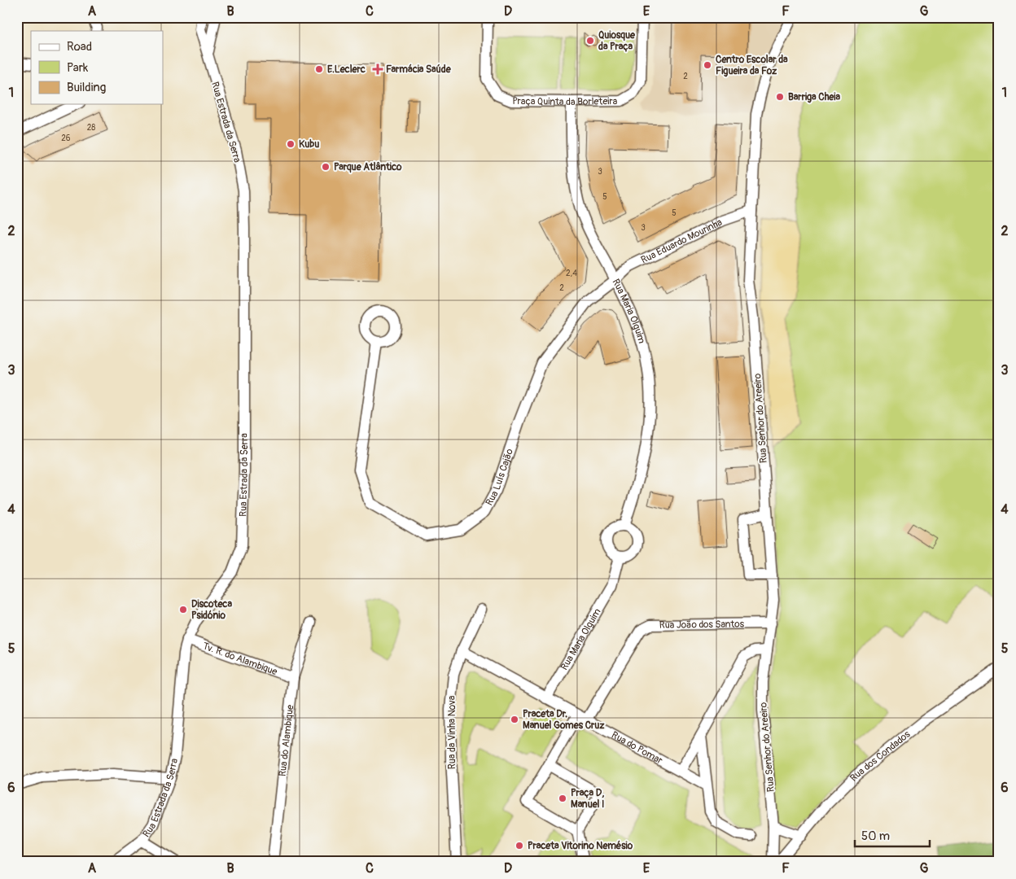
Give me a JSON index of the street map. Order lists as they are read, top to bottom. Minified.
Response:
{"streets":{"street":["Praça Quinta da Borleteira","Rua Estrada da Serra","Rua Eduardo Mourinha","Rua Maria Olguim","Rua Senhor do Areeiro","Rua Luís Cajão","Rua João dos Santos","Tv. R. do Alambique","Rua da Vinha Nova","Rua do Alambique","Rua do Pomar","Rua dos Condados"]},"crossings":[["Praça Quinta da Borleteira","Rua Maria Olguim"],["Rua Estrada da Serra","Tv. R. do Alambique"],["Rua Eduardo Mourinha","Rua Maria Olguim"],["Rua Eduardo Mourinha","Rua Senhor do Areeiro"],["Rua Eduardo Mourinha","Rua Luís Cajão"],["Rua Maria Olguim","Rua Luís Cajão"],["Rua Maria Olguim","Rua do Pomar"],["Rua Senhor do Areeiro","Rua João dos Santos"],["Rua João dos Santos","Rua do Pomar"],["Tv. R. do Alambique","Rua do Alambique"],["Rua da Vinha Nova","Rua do Pomar"]],"places":{"other":["Quiosque da Praça","Centro Escolar da Figueira da Foz","E.Leclerc","Barriga Cheia","Kubu","Parque Atlântico","Discoteca Psidónio","Praceta Dr. Manuel Gomes Cruz","Praça D, Manuel I","Praceta Vitorino Nemésio"],"health":["Farmácia Saúde"]},"house_numbers":["2","28","26","3","5","5","3","2,4","2"],"legend":["Road","Park","Building"],"scale_bar":"50 m","grid":{"columns":["A","B","C","D","E","F","G"],"rows":["1","2","3","4","5","6"]}}
